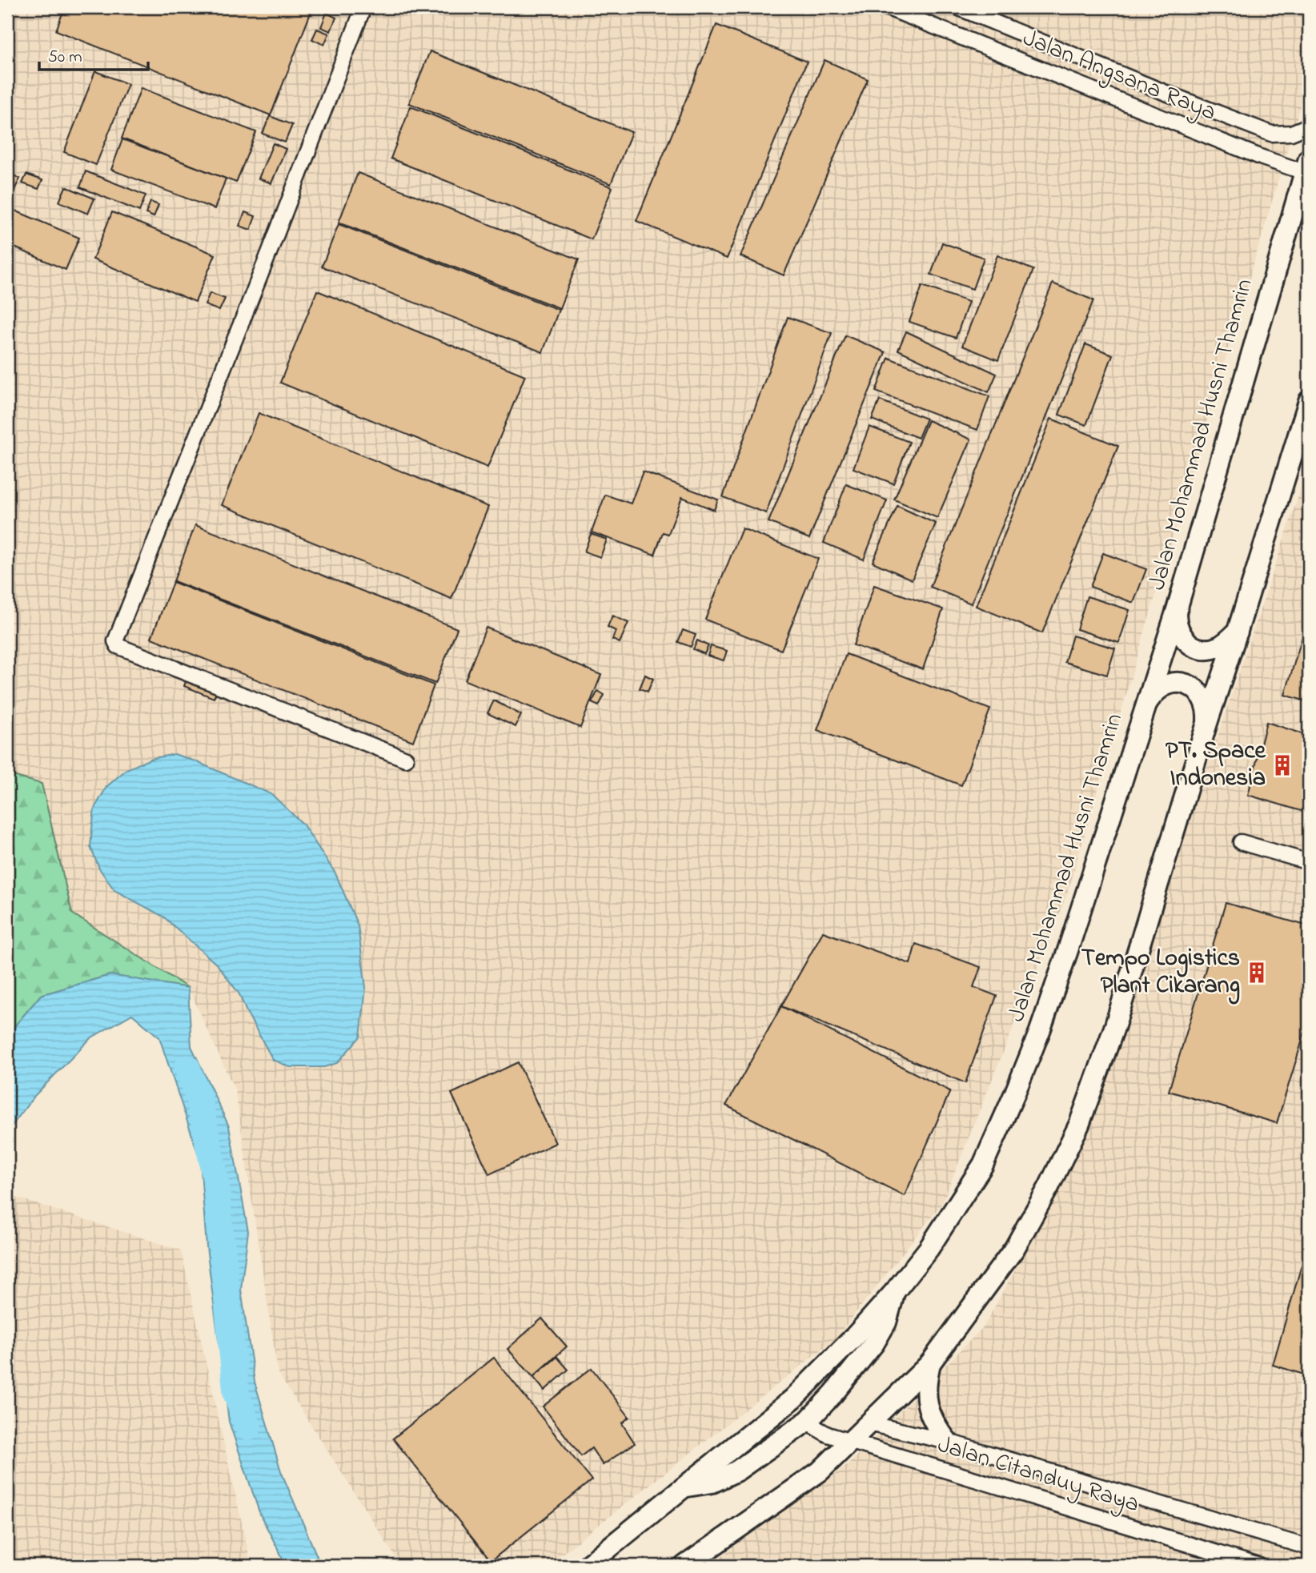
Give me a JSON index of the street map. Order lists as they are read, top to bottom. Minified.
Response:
{"streets":{"street":["Jalan Angsana Raya","Jalan Mohammad Husni Thamrin","Jalan Citanduy Raya"]},"crossings":[["Jalan Angsana Raya","Jalan Mohammad Husni Thamrin"],["Jalan Mohammad Husni Thamrin","Jalan Citanduy Raya"]],"places":{"building":["PT. Space Indonesia","Tempo Logistics Plant Cikarang"]},"scale_bar":"50 m"}
